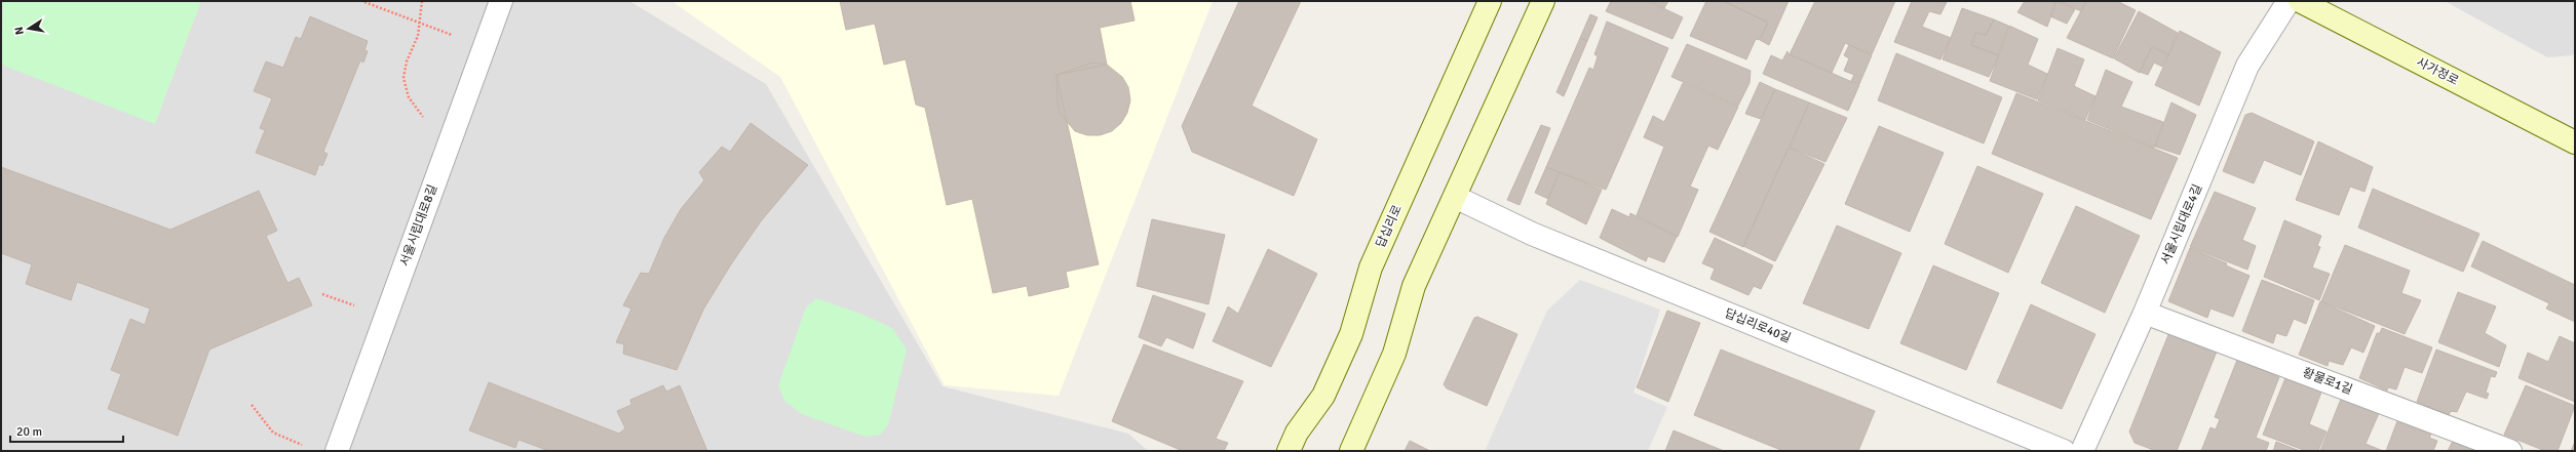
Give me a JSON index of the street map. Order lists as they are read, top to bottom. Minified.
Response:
{"streets":{"main road":["사가정로","답십리로"],"street":["서울시립대로4길","서울시립대로8길","답십리로40길","황물로1길"]},"crossings":[["서울시립대로4길","황물로1길"]],"scale_bar":"20 m","north":"left"}
